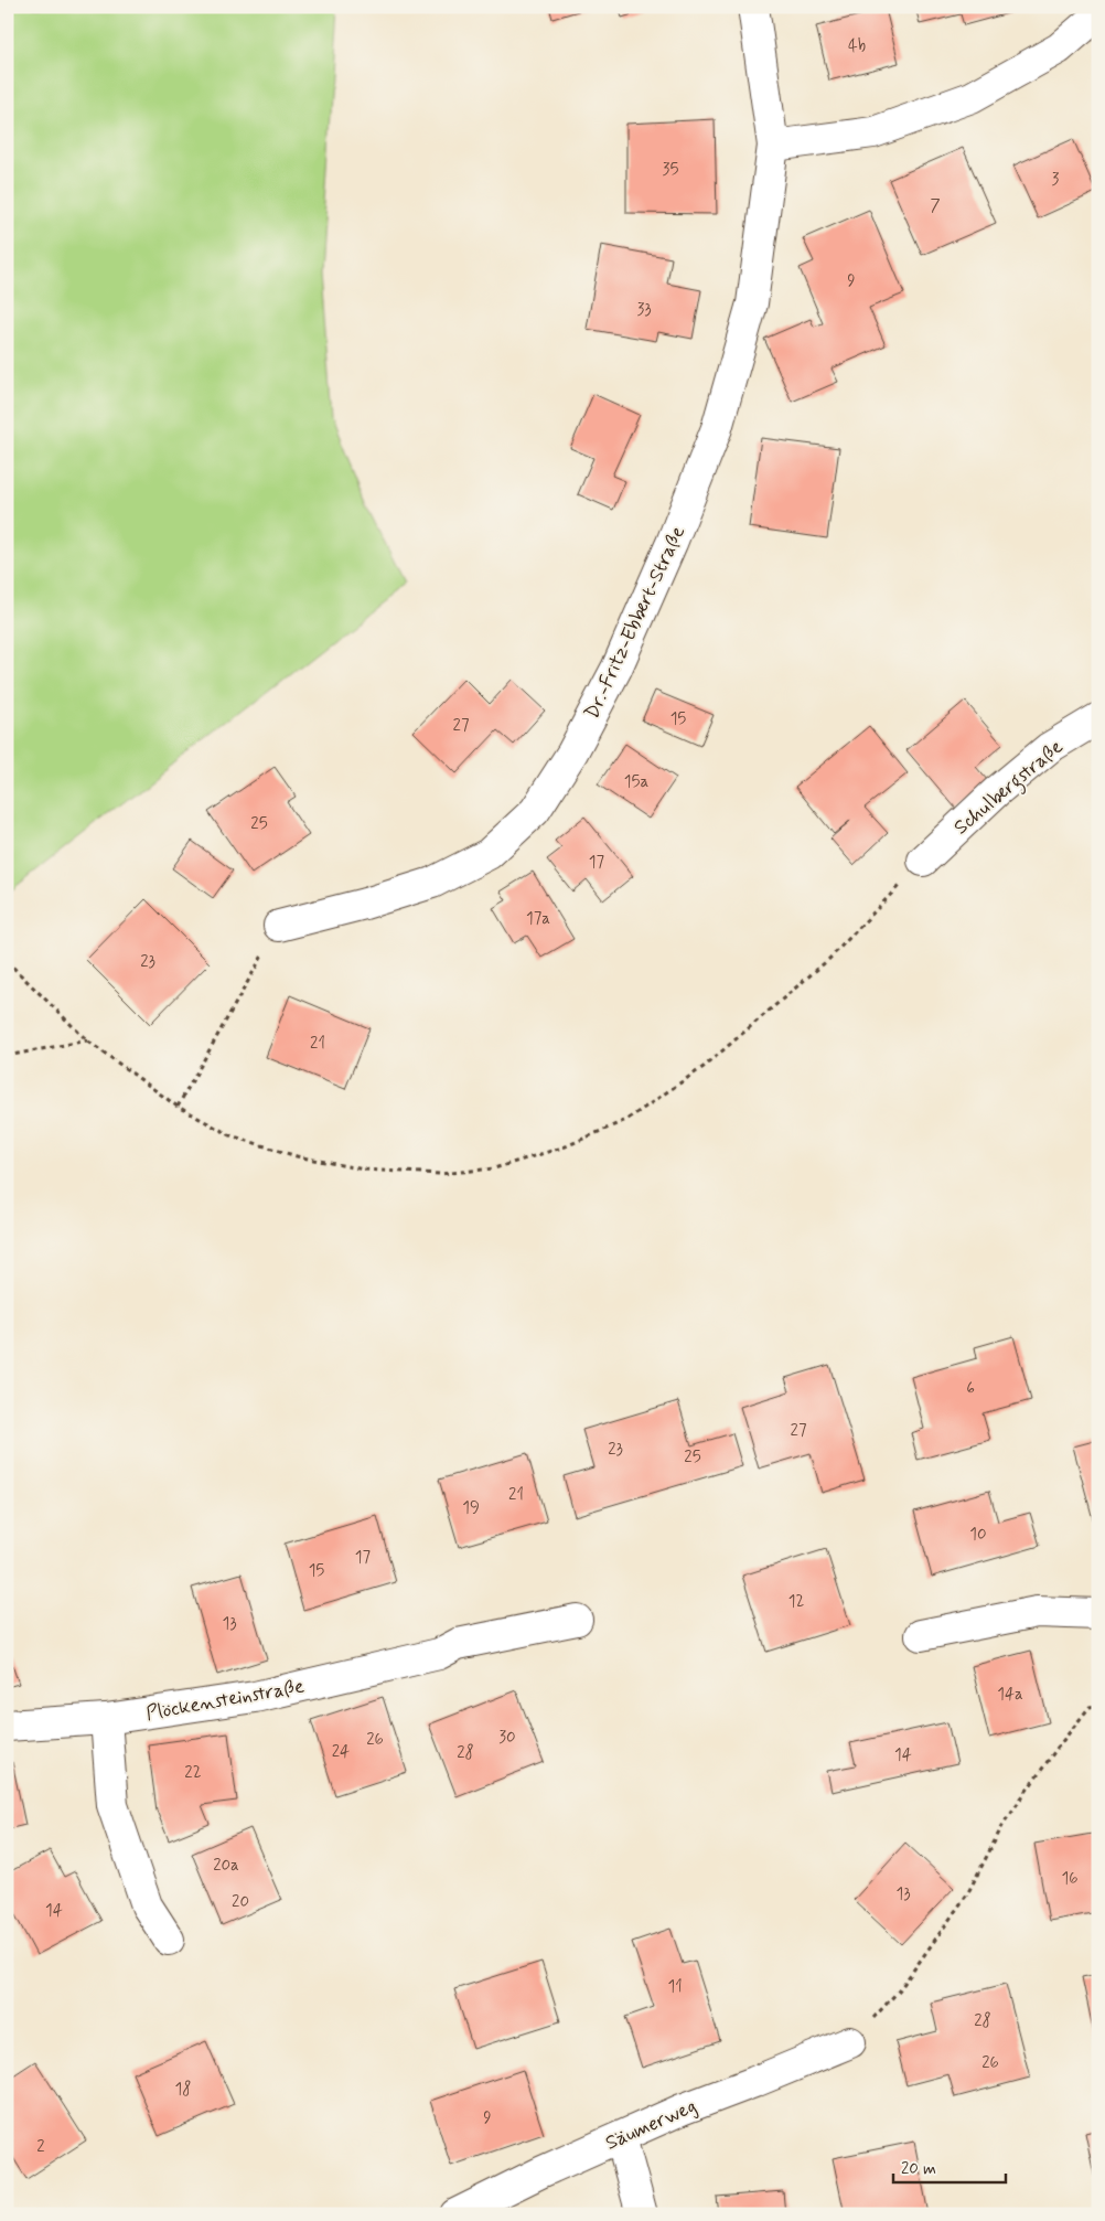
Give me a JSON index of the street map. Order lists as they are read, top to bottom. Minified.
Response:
{"streets":{"street":["Dr.-Fritz-Ebbert-Straße","Schulbergstraße","Plöckensteinstraße","Säumerweg"]},"house_numbers":["4b","35","3","7","9","33","15","27","15a","25","17","17a","23","21","6","27","23","25","21","19","10","17","15","12","13","14a","30","26","24","28","14","22","20a","16","13","20","14","11","28","26","18","9","2"],"scale_bar":"20 m"}
